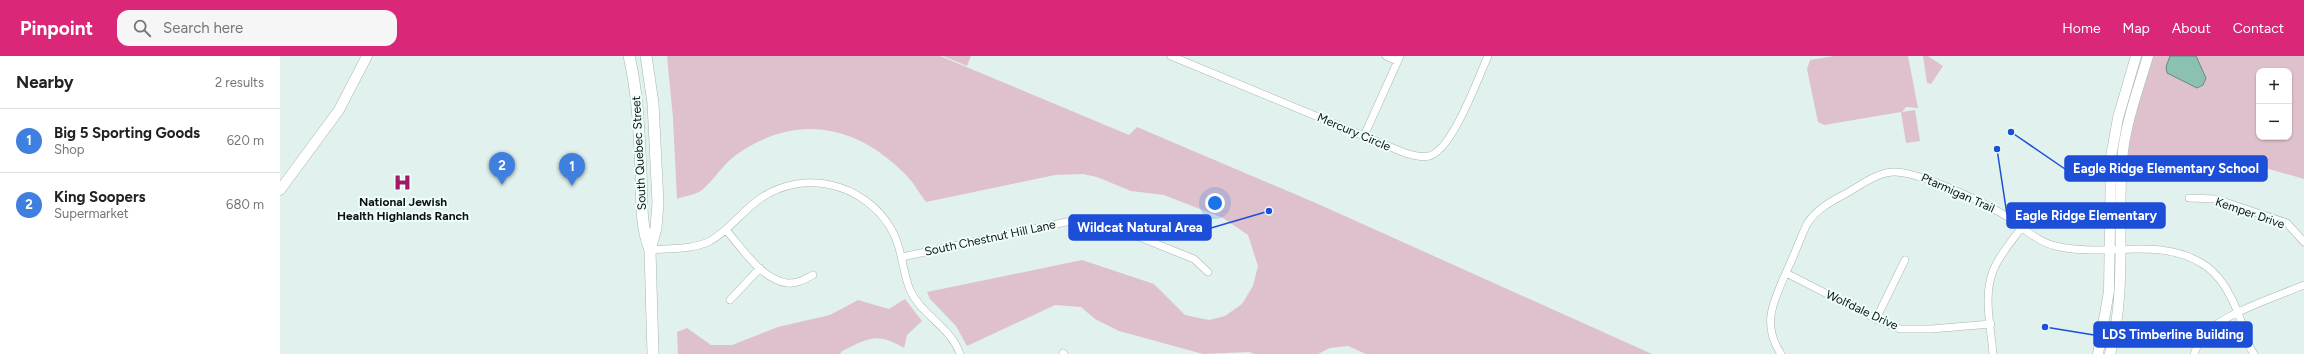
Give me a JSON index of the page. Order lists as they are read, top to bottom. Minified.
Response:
{"streets":{"main road":["South Quebec Street"],"street":["Mercury Circle","Ptarmigan Trail","Kemper Drive","South Chestnut Hill Lane","Wolfdale Drive"]},"crossings":[["Ptarmigan Trail","Wolfdale Drive"]],"places":{"other":["Eagle Ridge Elementary School","Eagle Ridge Elementary","Wildcat Natural Area","LDS Timberline Building"],"hospital":["National Jewish Health Highlands Ranch"]},"page":{"header":"Pinpoint","search":"Search here","nav":["Home","Map","About","Contact"],"heading":["Nearby","2 results"],"map_buttons":["+","−"],"list":[{"mark":"1","name":"Big 5 Sporting Goods","note":"Shop","value":"620 m"},{"mark":"2","name":"King Soopers","note":"Supermarket","value":"680 m"}],"pins":["2","1"]}}
